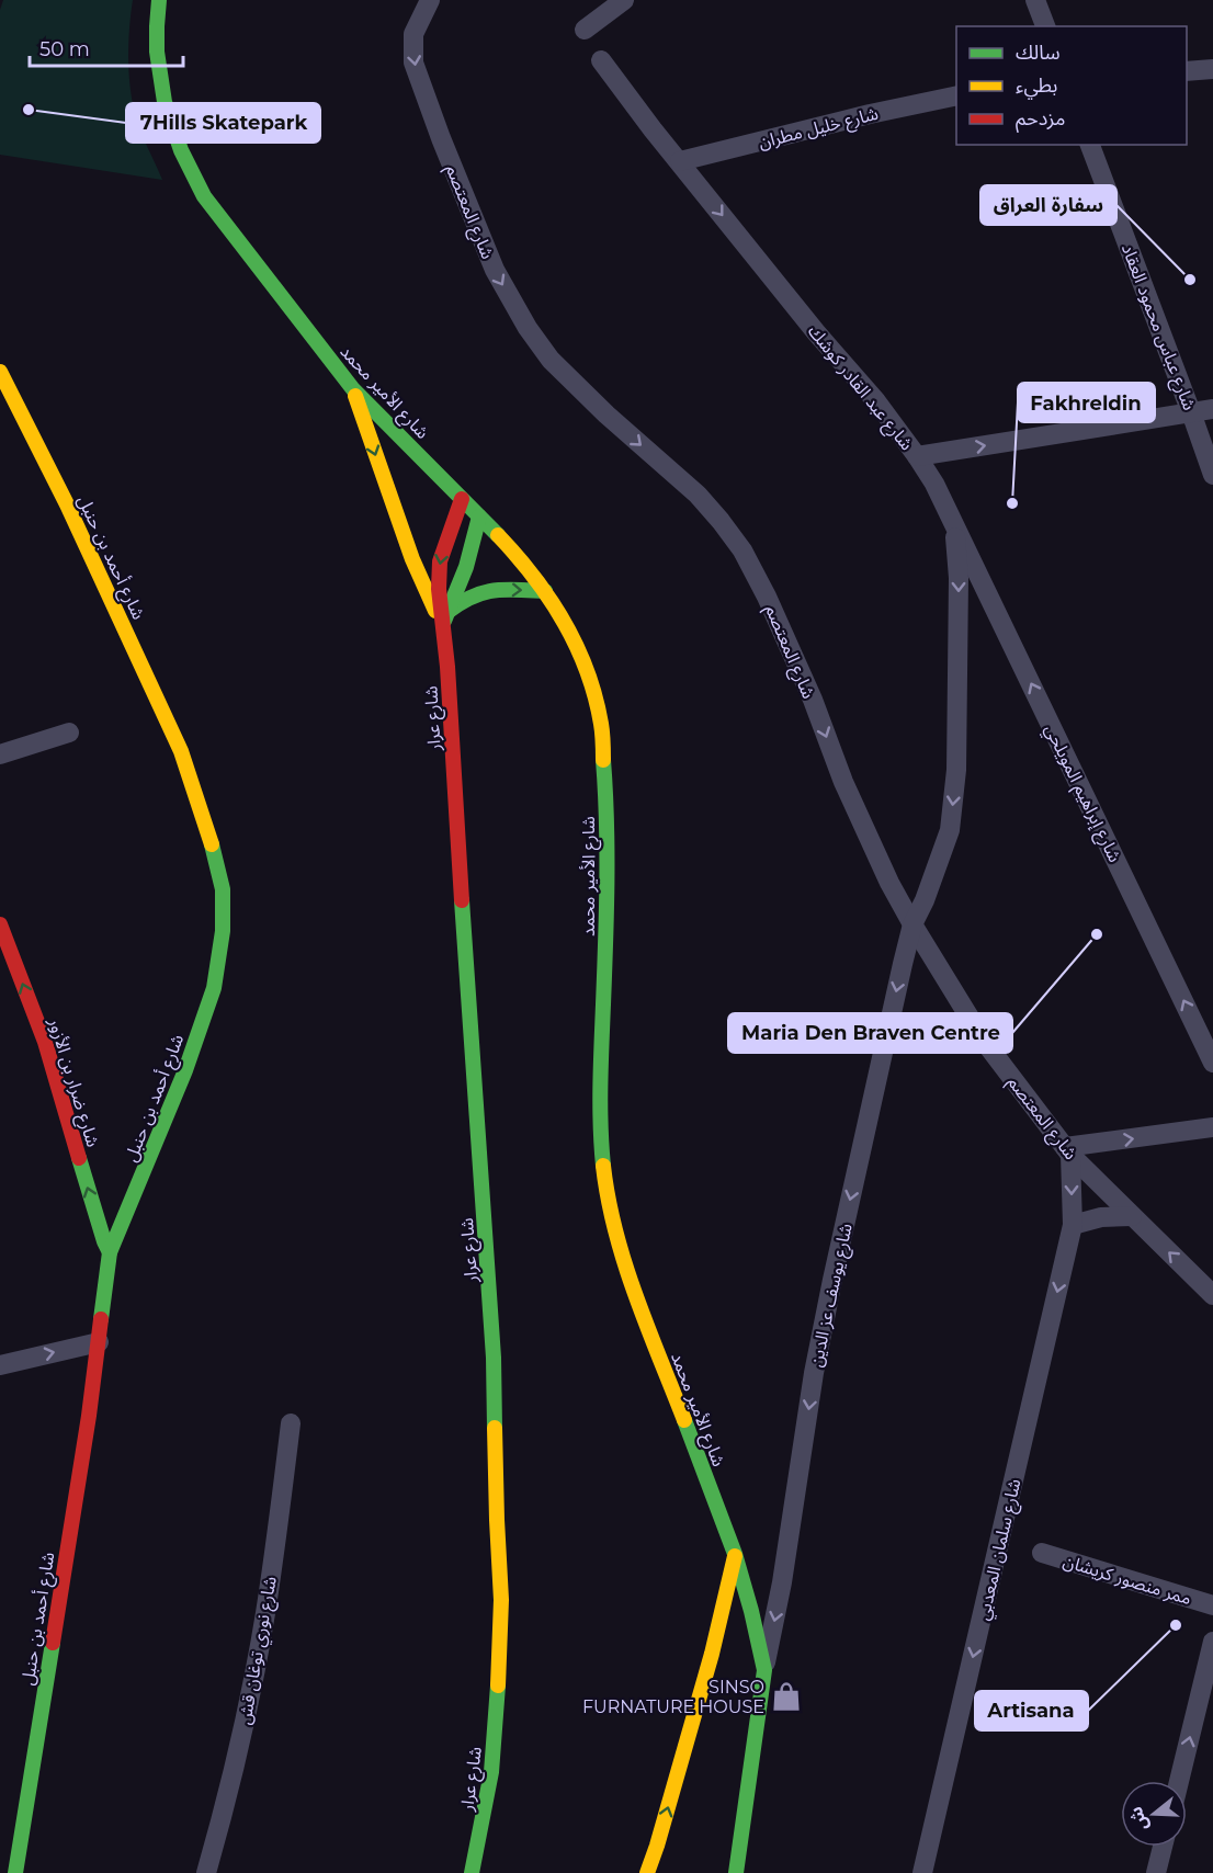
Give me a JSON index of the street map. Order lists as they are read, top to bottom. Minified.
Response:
{"streets":{"street":["شارع خليل مطران","شارع المعتصم","شارع عباس محمود العقاد","شارع عبد القادر كوشك","شارع الأمير محمد","شارع أحمد بن حنبل","شارع عرار","شارع إبراهيم المويلحي","شارع ضرار بن الأزور","شارع يوسف عز الدين","شارع سلمان المعدبي","ممر منصور كريشان","شارع نوري توغان قش"]},"crossings":[["شارع خليل مطران","شارع عبد القادر كوشك"],["شارع المعتصم","شارع عبد القادر كوشك"],["شارع المعتصم","شارع يوسف عز الدين"],["شارع المعتصم","شارع سلمان المعدبي"],["شارع عبد القادر كوشك","شارع إبراهيم المويلحي"],["شارع عبد القادر كوشك","شارع يوسف عز الدين"],["شارع الأمير محمد","شارع عرار"],["شارع الأمير محمد","شارع يوسف عز الدين"],["شارع أحمد بن حنبل","شارع ضرار بن الأزور"]],"one_way":["شارع عبد القادر كوشك","شارع إبراهيم المويلحي","شارع ضرار بن الأزور","شارع يوسف عز الدين","شارع سلمان المعدبي"],"places":{"other":["7Hills Skatepark","سفارة العراق","Fakhreldin","Maria Den Braven Centre","Artisana"],"shop":["SINSO FURNATURE HOUSE"]},"legend":["سالك","بطيء","مزدحم"],"scale_bar":"50 m","north":"left"}
